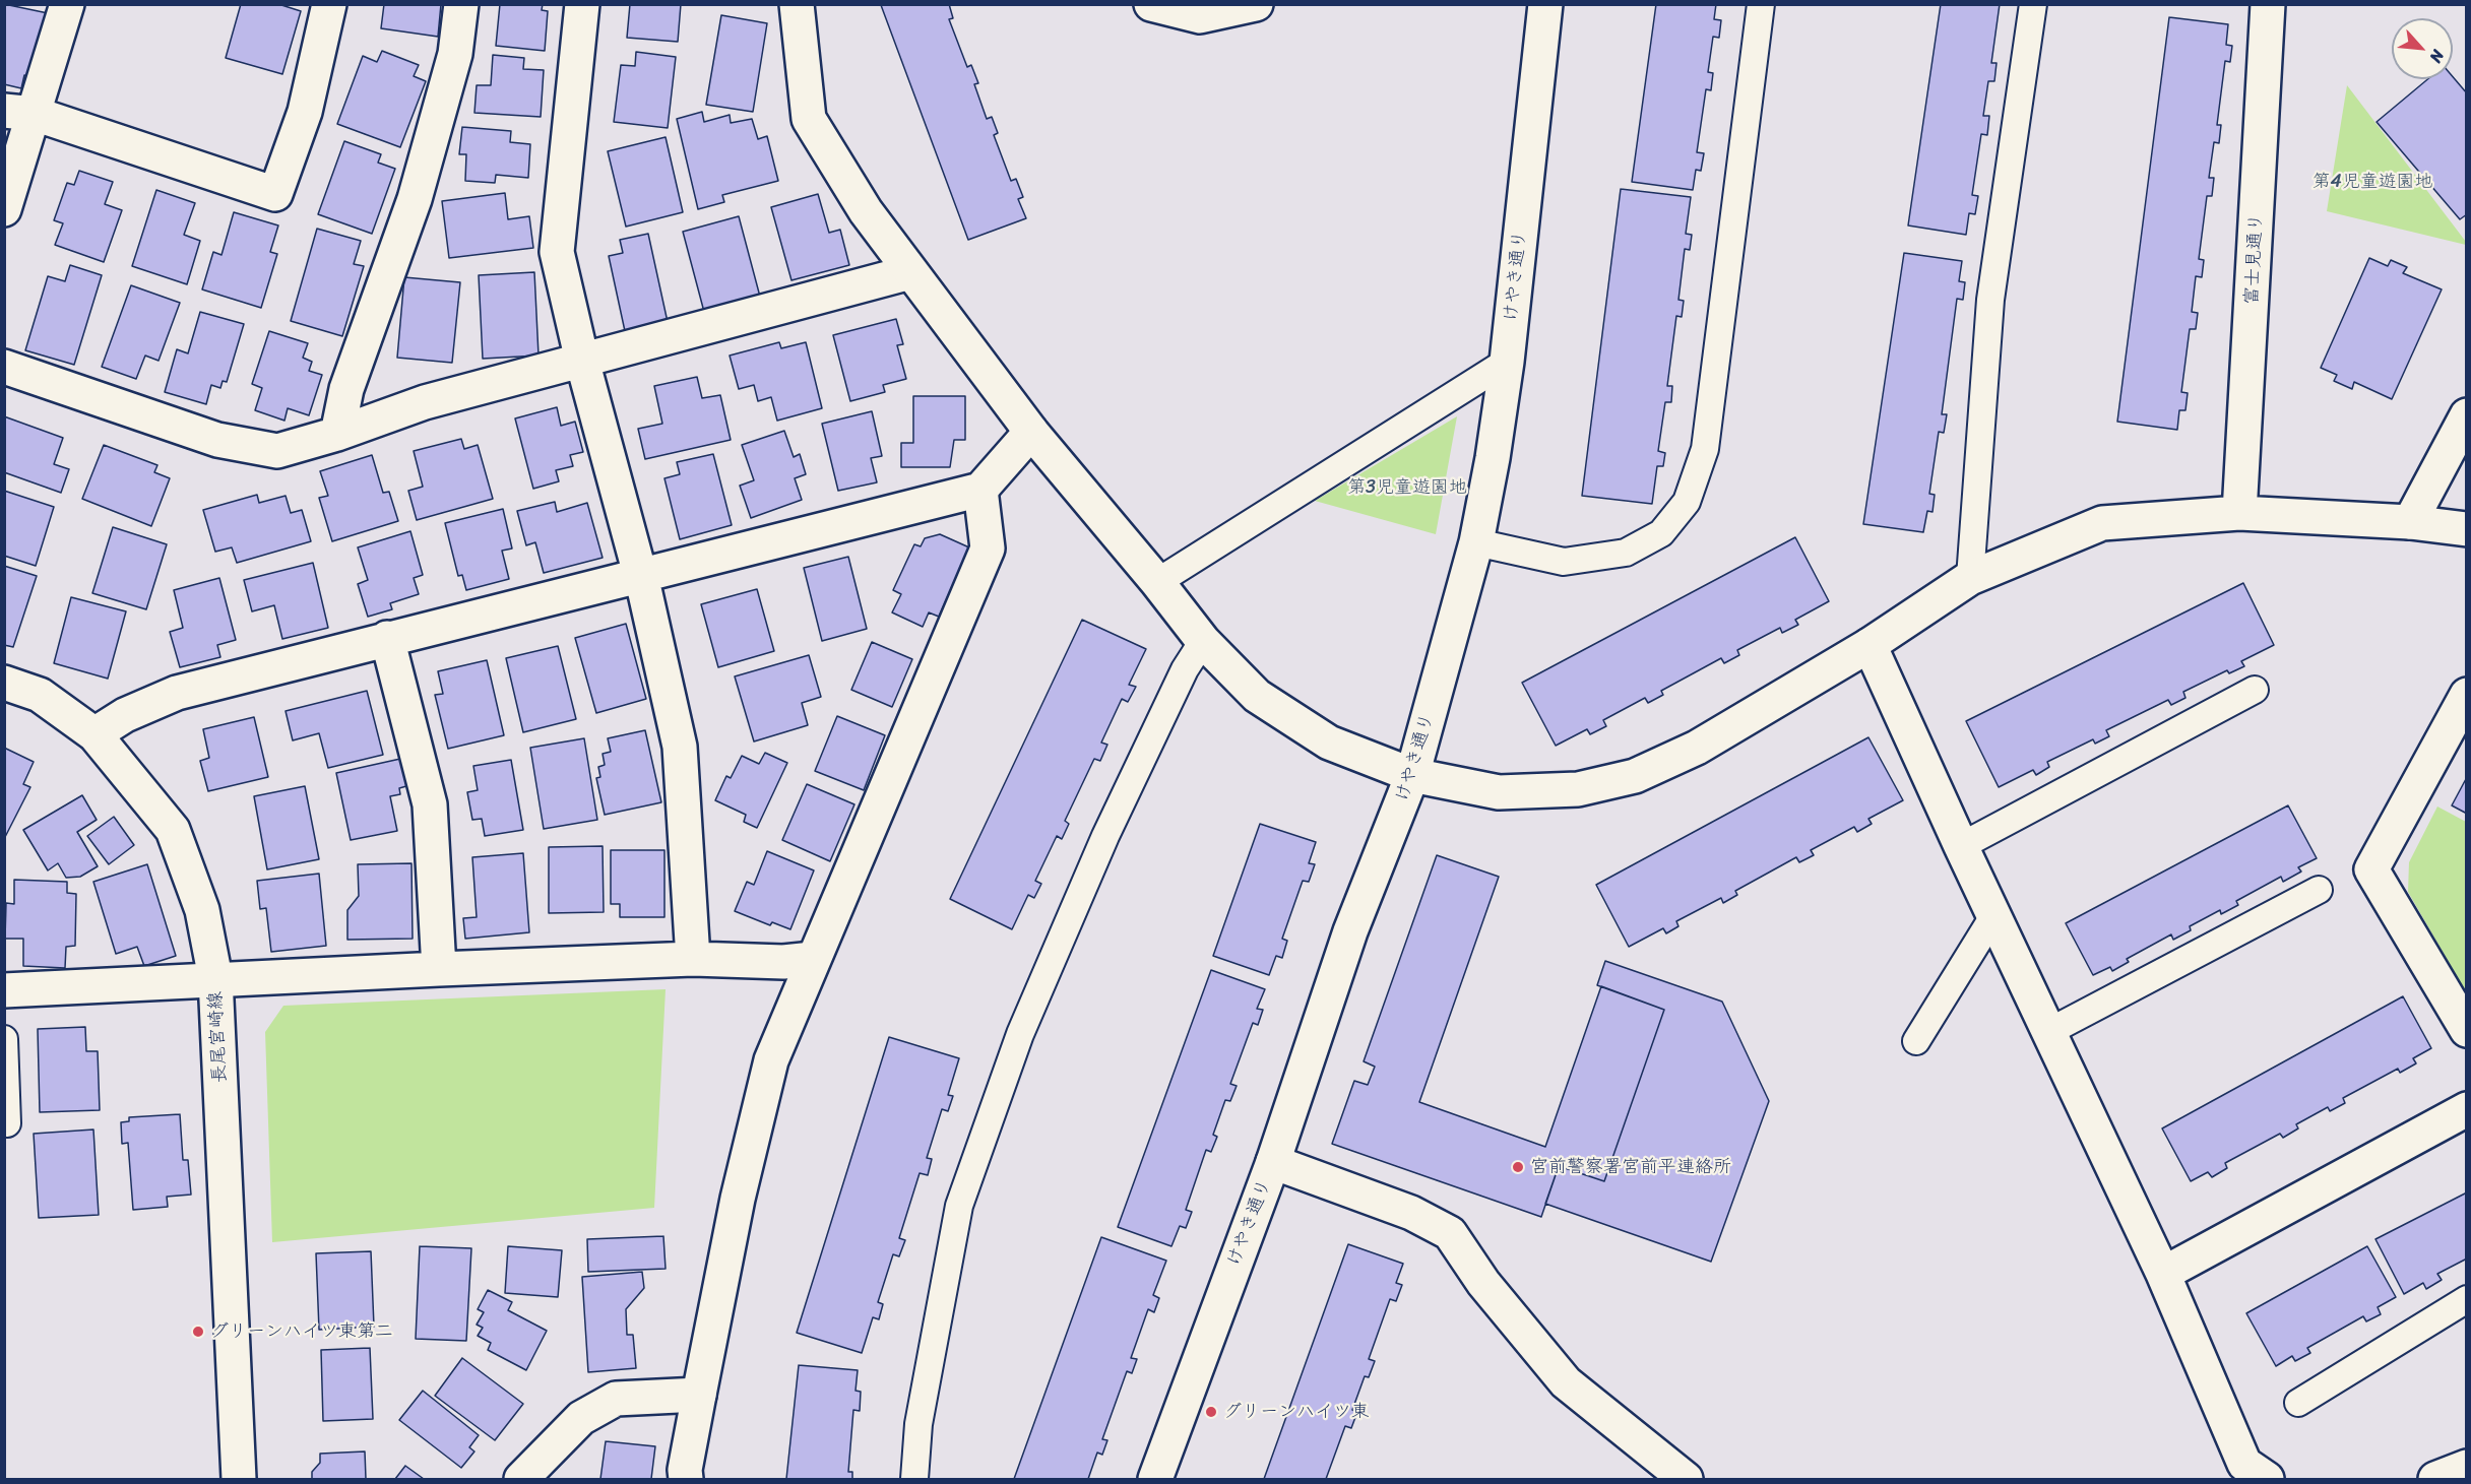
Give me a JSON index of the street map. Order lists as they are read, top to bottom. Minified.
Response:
{"streets":{"street":["富士見通り","けやき通り","長尾宮崎線"]},"parks":["第4児童遊園地","第3児童遊園地"],"places":["宮前警察署宮前平連絡所","グリーンハイツ東第二","グリーンハイツ東"],"north":"bottom right"}
